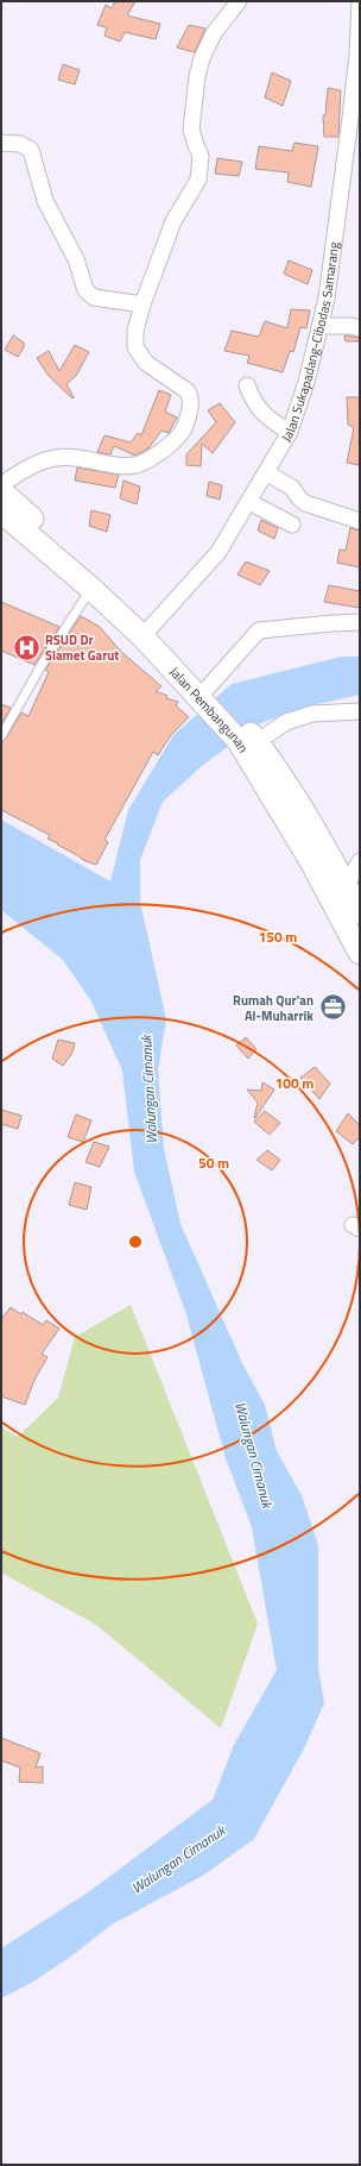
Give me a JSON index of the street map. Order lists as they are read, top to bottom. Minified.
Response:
{"streets":{"main road":["Jalan Pembangunan"],"street":["Jalan Sukapadang-Cibodas Samarang"]},"crossings":[["Jalan Sukapadang-Cibodas Samarang","Jalan Pembangunan"]],"water":["Walungan Cimanuk"],"places":{"hospital":["RSUD Dr Slamet Garut"],"office":["Rumah Qur'an Al-Muharrik"]},"rings":["150 m","100 m","50 m"]}
